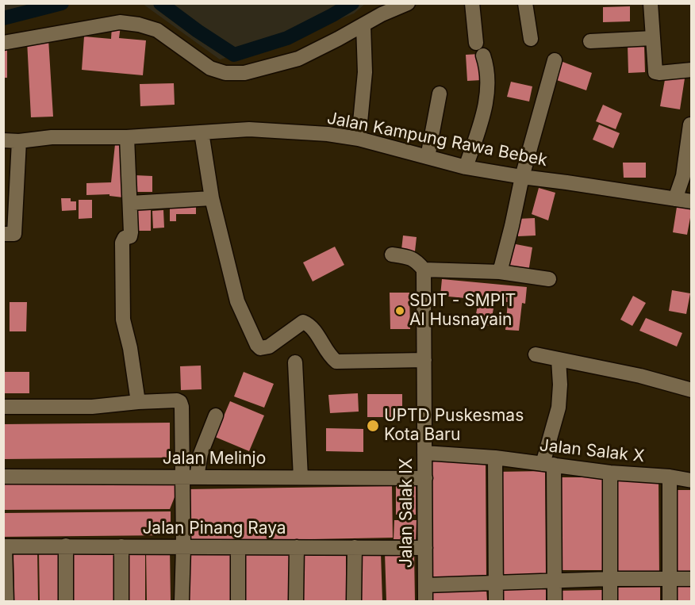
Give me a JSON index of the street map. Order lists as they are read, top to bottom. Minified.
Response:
{"streets":{"street":["Jalan Kampung Rawa Bebek","Jalan Salak X","Jalan Melinjo","Jalan Salak IX","Jalan Pinang Raya"]},"crossings":[["Jalan Salak X","Jalan Salak IX"],["Jalan Melinjo","Jalan Salak IX"],["Jalan Salak IX","Jalan Pinang Raya"]],"places":["SDIT - SMPIT Al Husnayain","UPTD Puskesmas Kota Baru"]}
